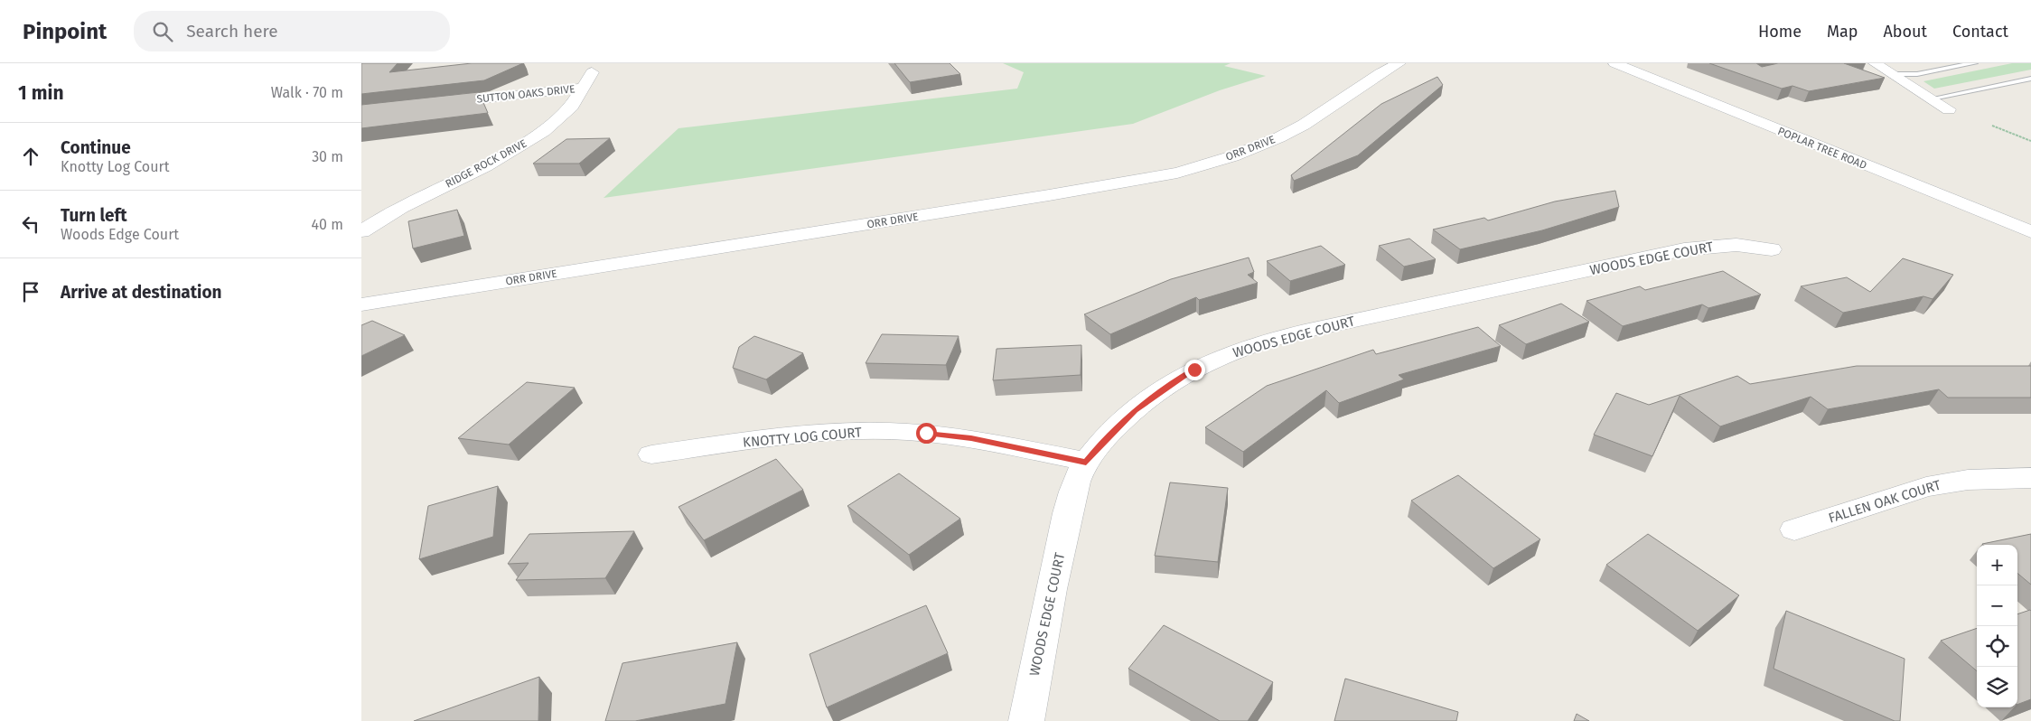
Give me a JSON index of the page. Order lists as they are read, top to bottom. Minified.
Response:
{"streets":{"street":["SUTTON OAKS DRIVE","ORR DRIVE","POPLAR TREE ROAD","RIDGE ROCK DRIVE","WOODS EDGE COURT","KNOTTY LOG COURT","FALLEN OAK COURT"]},"crossings":[["SUTTON OAKS DRIVE","RIDGE ROCK DRIVE"],["WOODS EDGE COURT","KNOTTY LOG COURT"]],"page":{"header":"Pinpoint","search":"Search here","nav":["Home","Map","About","Contact"],"heading":["1 min","Walk · 70 m"],"list":[["Continue","Knotty Log Court","30 m"],["Turn left","Woods Edge Court","40 m"],"Arrive at destination"],"map_buttons":["+","−"]}}
